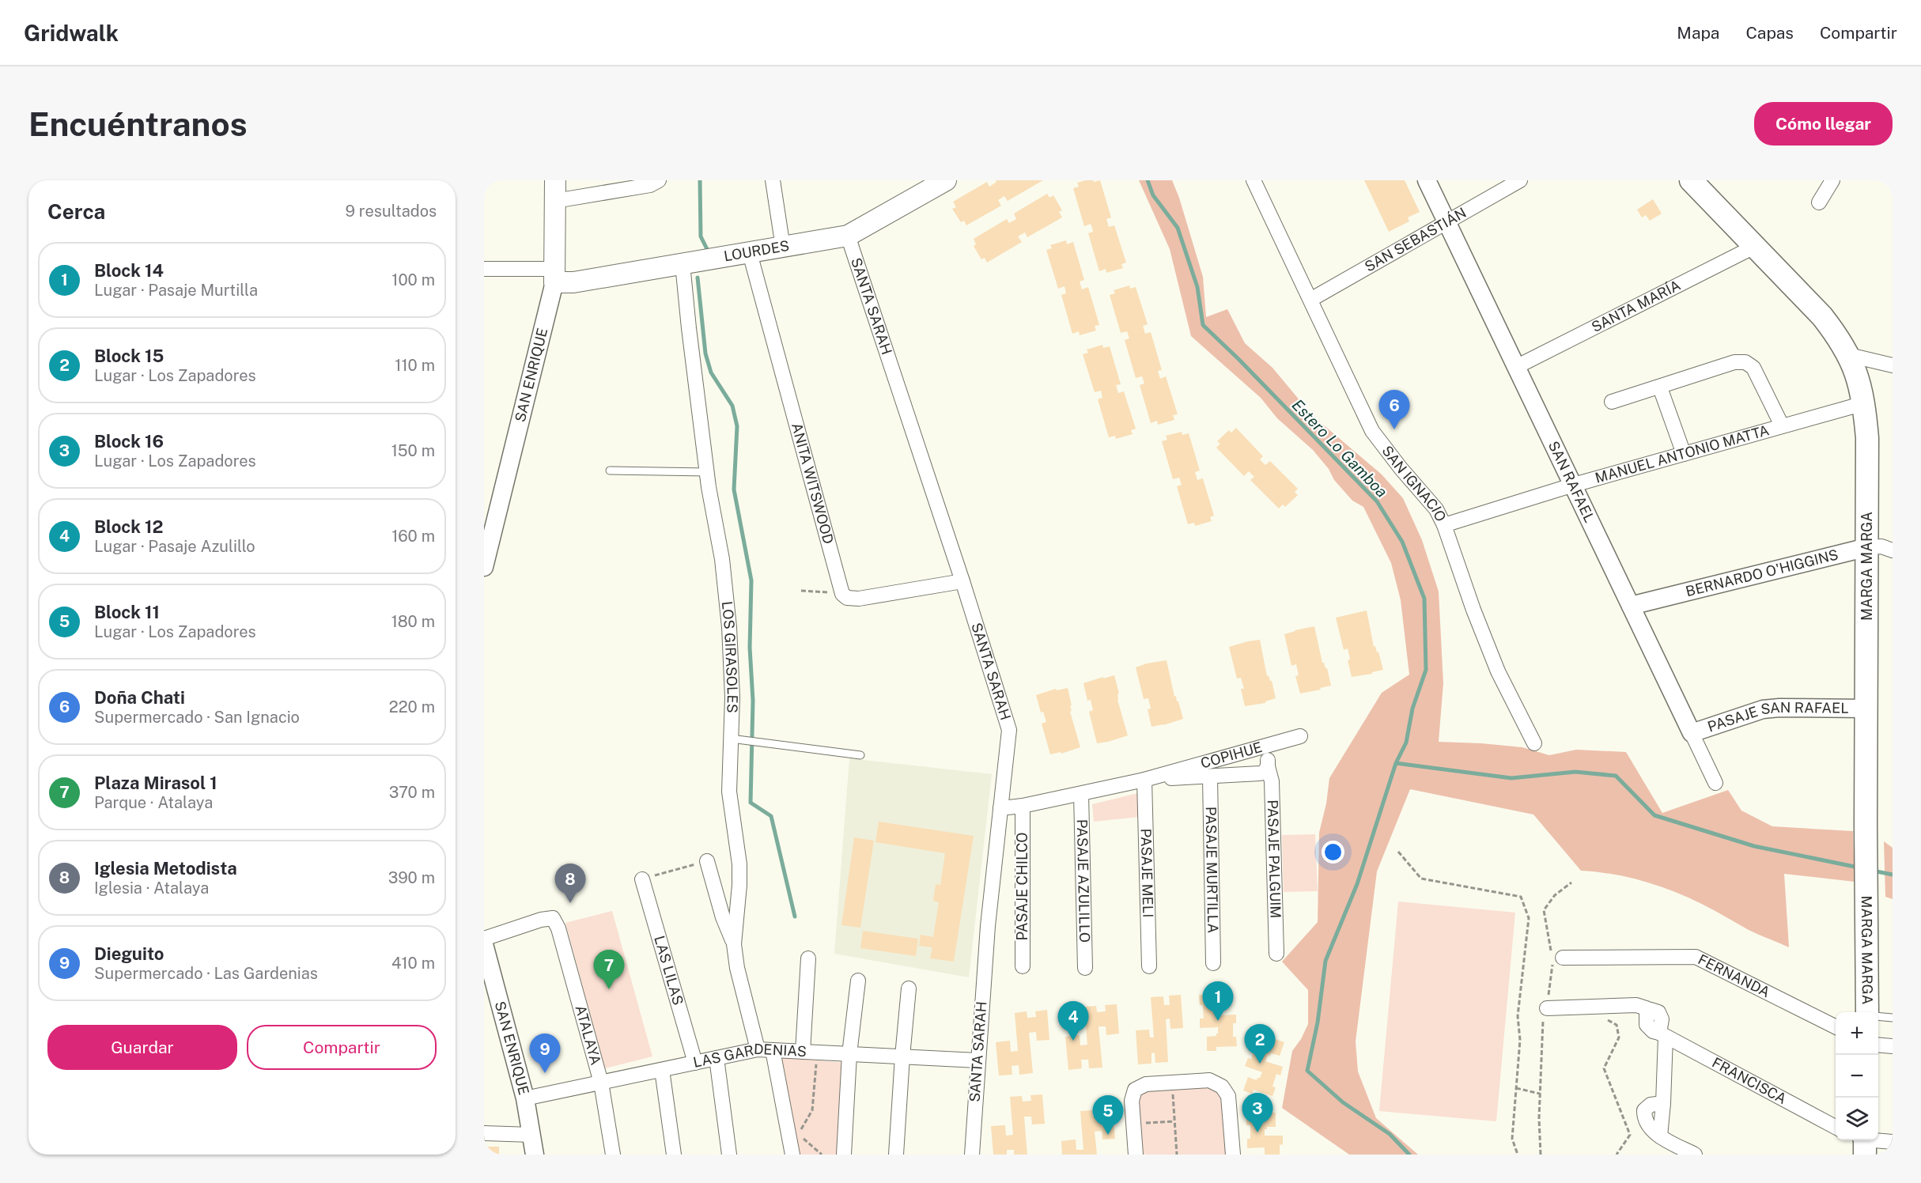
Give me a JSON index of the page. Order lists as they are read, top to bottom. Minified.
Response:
{"streets":{"main road":["LOURDES","SAN ENRIQUE","MARGA MARGA"],"street":["SAN SEBASTIÁN","SANTA SARAH","SANTA MARÍA","MANUEL ANTONIO MATTA","SAN RAFAEL","ANITA WITSWOOD","SAN IGNACIO","BERNARDO O'HIGGINS","LOS GIRASOLES","PASAJE SAN RAFAEL","COPIHUE","PASAJE PALGUIM","PASAJE MURTILLA","PASAJE MELI","PASAJE AZULILLO","PASAJE CHILCO","LAS LILAS","FERNANDA","ATALAYA","LAS GARDENIAS","FRANCISCA"]},"crossings":[["SAN SEBASTIÁN","SAN RAFAEL"],["SAN SEBASTIÁN","SAN IGNACIO"],["LOURDES","SANTA SARAH"],["LOURDES","SAN ENRIQUE"],["LOURDES","ANITA WITSWOOD"],["LOURDES","LOS GIRASOLES"],["SANTA SARAH","COPIHUE"],["SANTA SARAH","LAS GARDENIAS"],["SANTA MARÍA","SAN RAFAEL"],["SANTA MARÍA","MARGA MARGA"],["SAN ENRIQUE","LAS GARDENIAS"],["MANUEL ANTONIO MATTA","SAN RAFAEL"],["MANUEL ANTONIO MATTA","SAN IGNACIO"],["MANUEL ANTONIO MATTA","MARGA MARGA"],["SAN RAFAEL","BERNARDO O'HIGGINS"],["SAN RAFAEL","PASAJE SAN RAFAEL"],["MARGA MARGA","BERNARDO O'HIGGINS"],["MARGA MARGA","PASAJE SAN RAFAEL"],["LOS GIRASOLES","LAS GARDENIAS"],["COPIHUE","PASAJE PALGUIM"],["COPIHUE","PASAJE MURTILLA"],["COPIHUE","PASAJE MELI"],["COPIHUE","PASAJE AZULILLO"],["COPIHUE","PASAJE CHILCO"],["LAS LILAS","LAS GARDENIAS"],["ATALAYA","LAS GARDENIAS"]],"water":["Estero Lo Gamboa"],"page":{"header":"Gridwalk","nav":["Mapa","Capas","Compartir"],"buttons":["Cómo llegar",["Guardar","Compartir"]],"title":"Encuéntranos","heading":["Cerca","9 resultados"],"list":[{"mark":"1","name":"Block 14","note":"Lugar · Pasaje Murtilla","value":"100 m"},{"mark":"2","name":"Block 15","note":"Lugar · Los Zapadores","value":"110 m"},{"mark":"3","name":"Block 16","note":"Lugar · Los Zapadores","value":"150 m"},{"mark":"4","name":"Block 12","note":"Lugar · Pasaje Azulillo","value":"160 m"},{"mark":"5","name":"Block 11","note":"Lugar · Los Zapadores","value":"180 m"},{"mark":"6","name":"Doña Chati","note":"Supermercado · San Ignacio","value":"220 m"},{"mark":"7","name":"Plaza Mirasol 1","note":"Parque · Atalaya","value":"370 m"},{"mark":"8","name":"Iglesia Metodista","note":"Iglesia · Atalaya","value":"390 m"},{"mark":"9","name":"Dieguito","note":"Supermercado · Las Gardenias","value":"410 m"}],"pins":["6","8","7","1","4","2","9","3","5"],"map_buttons":["+","−"]}}
